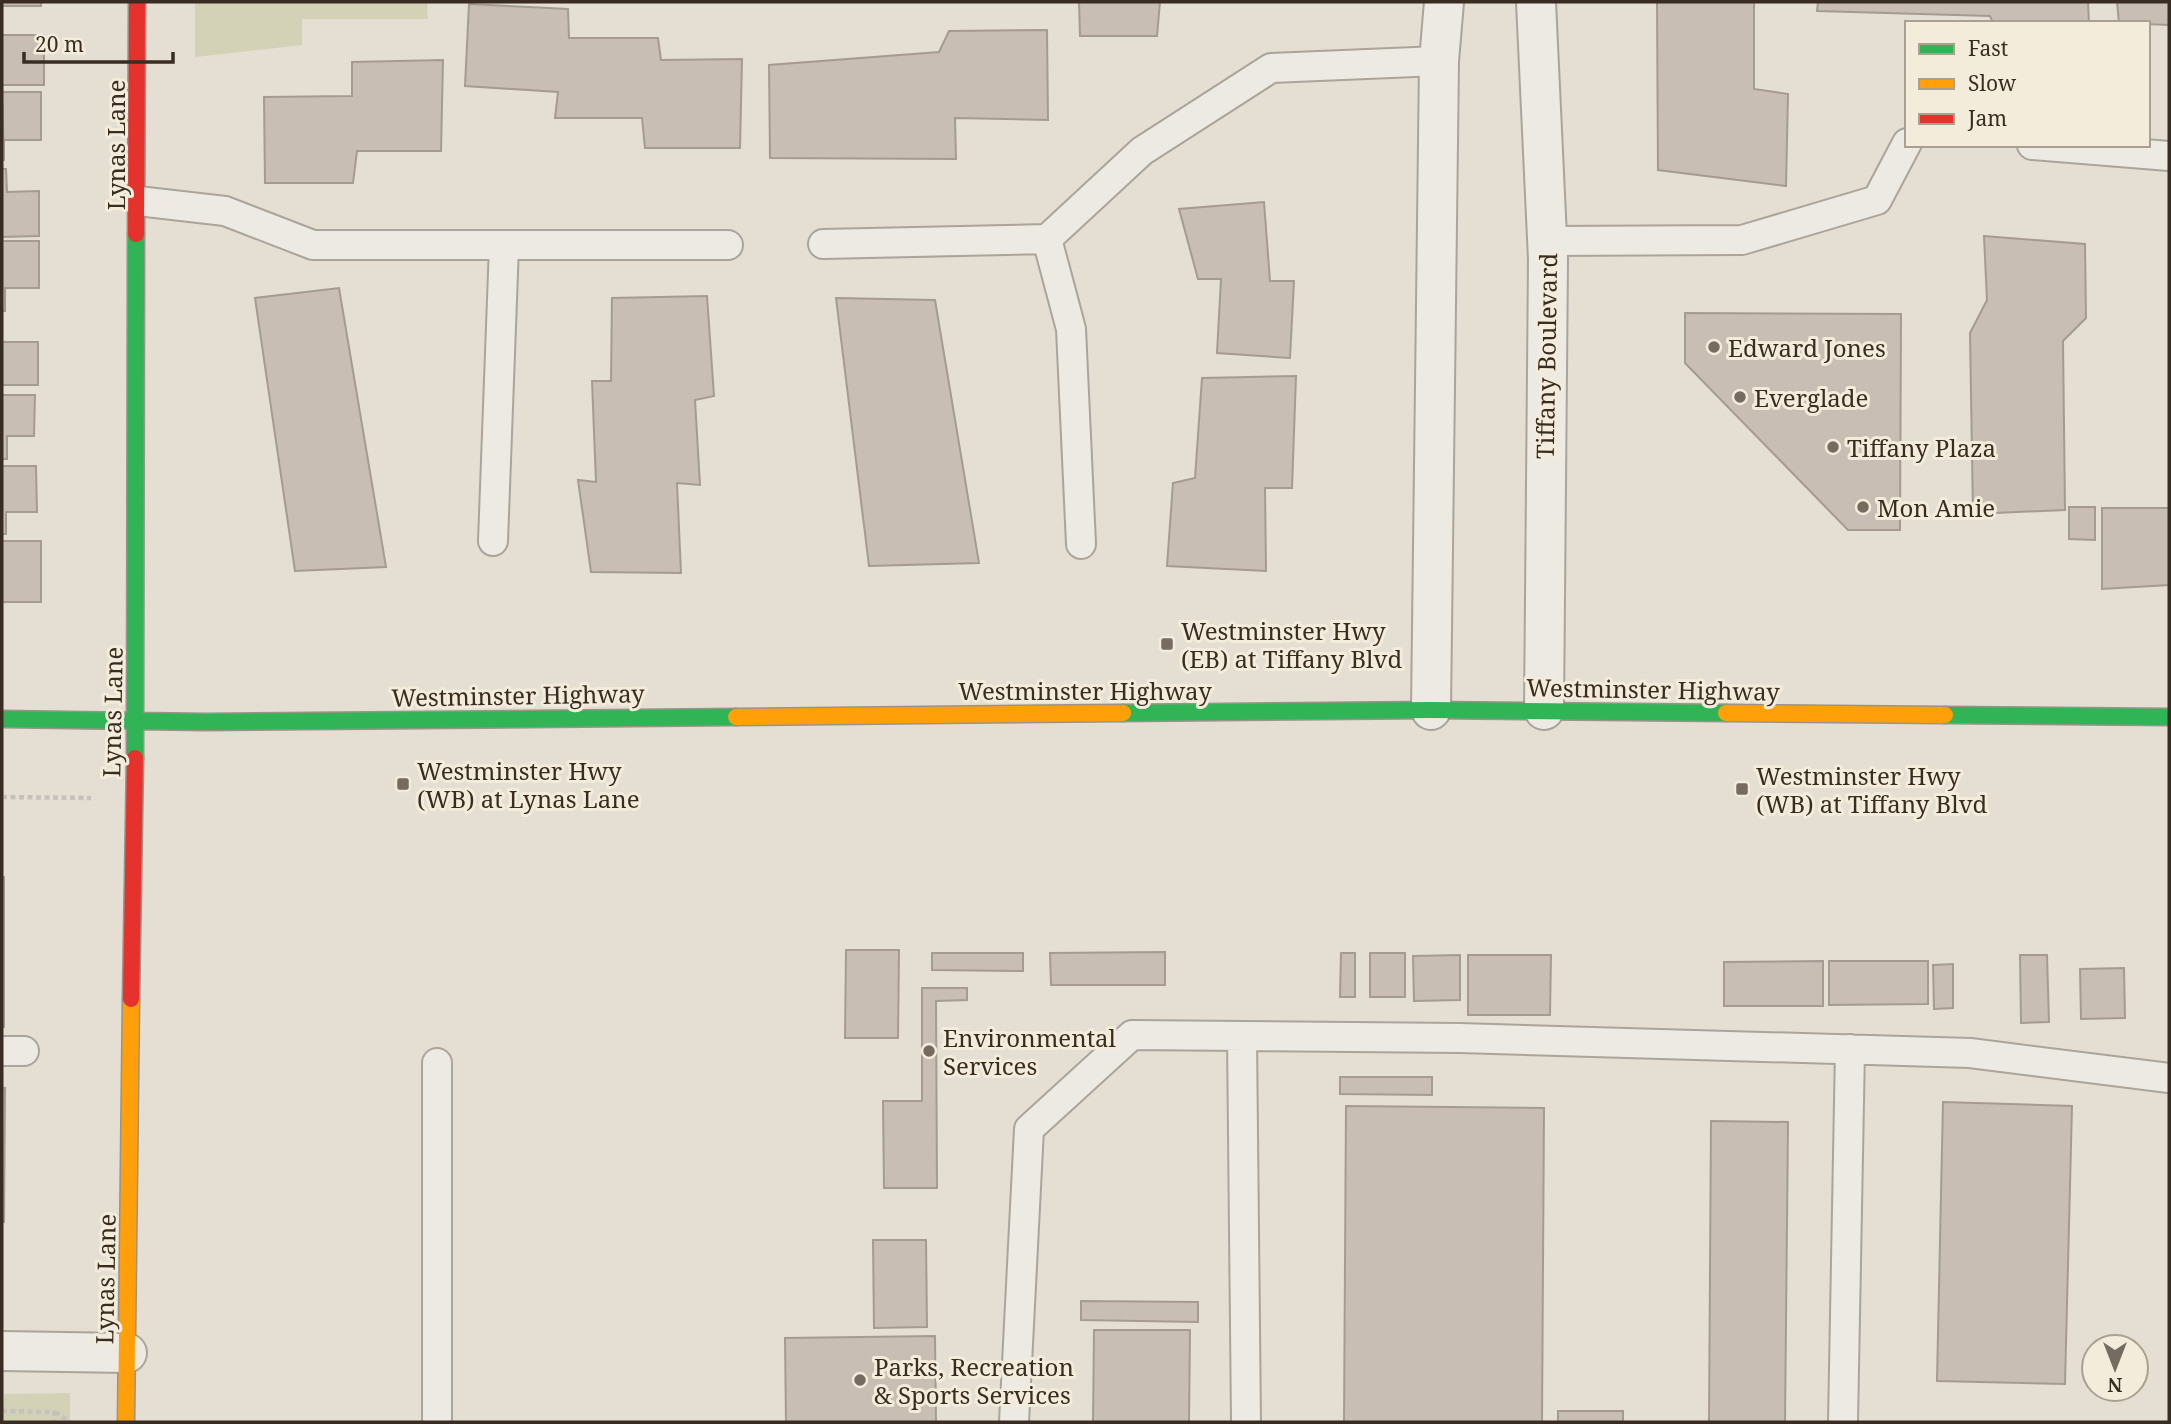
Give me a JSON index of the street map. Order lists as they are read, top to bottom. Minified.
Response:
{"streets":{"main road":["Lynas Lane","Westminster Highway"],"street":["Tiffany Boulevard"]},"crossings":[["Lynas Lane","Westminster Highway"],["Tiffany Boulevard","Westminster Highway"]],"places":{"other":["Edward Jones","Everglade","Tiffany Plaza","Mon Amie","Environmental Services","Parks, Recreation & Sports Services"],"transit":["Westminster Hwy (EB) at Tiffany Blvd","Westminster Hwy (WB) at Lynas Lane","Westminster Hwy (WB) at Tiffany Blvd"]},"legend":["Fast","Slow","Jam"],"scale_bar":"20 m","north":"bottom"}
